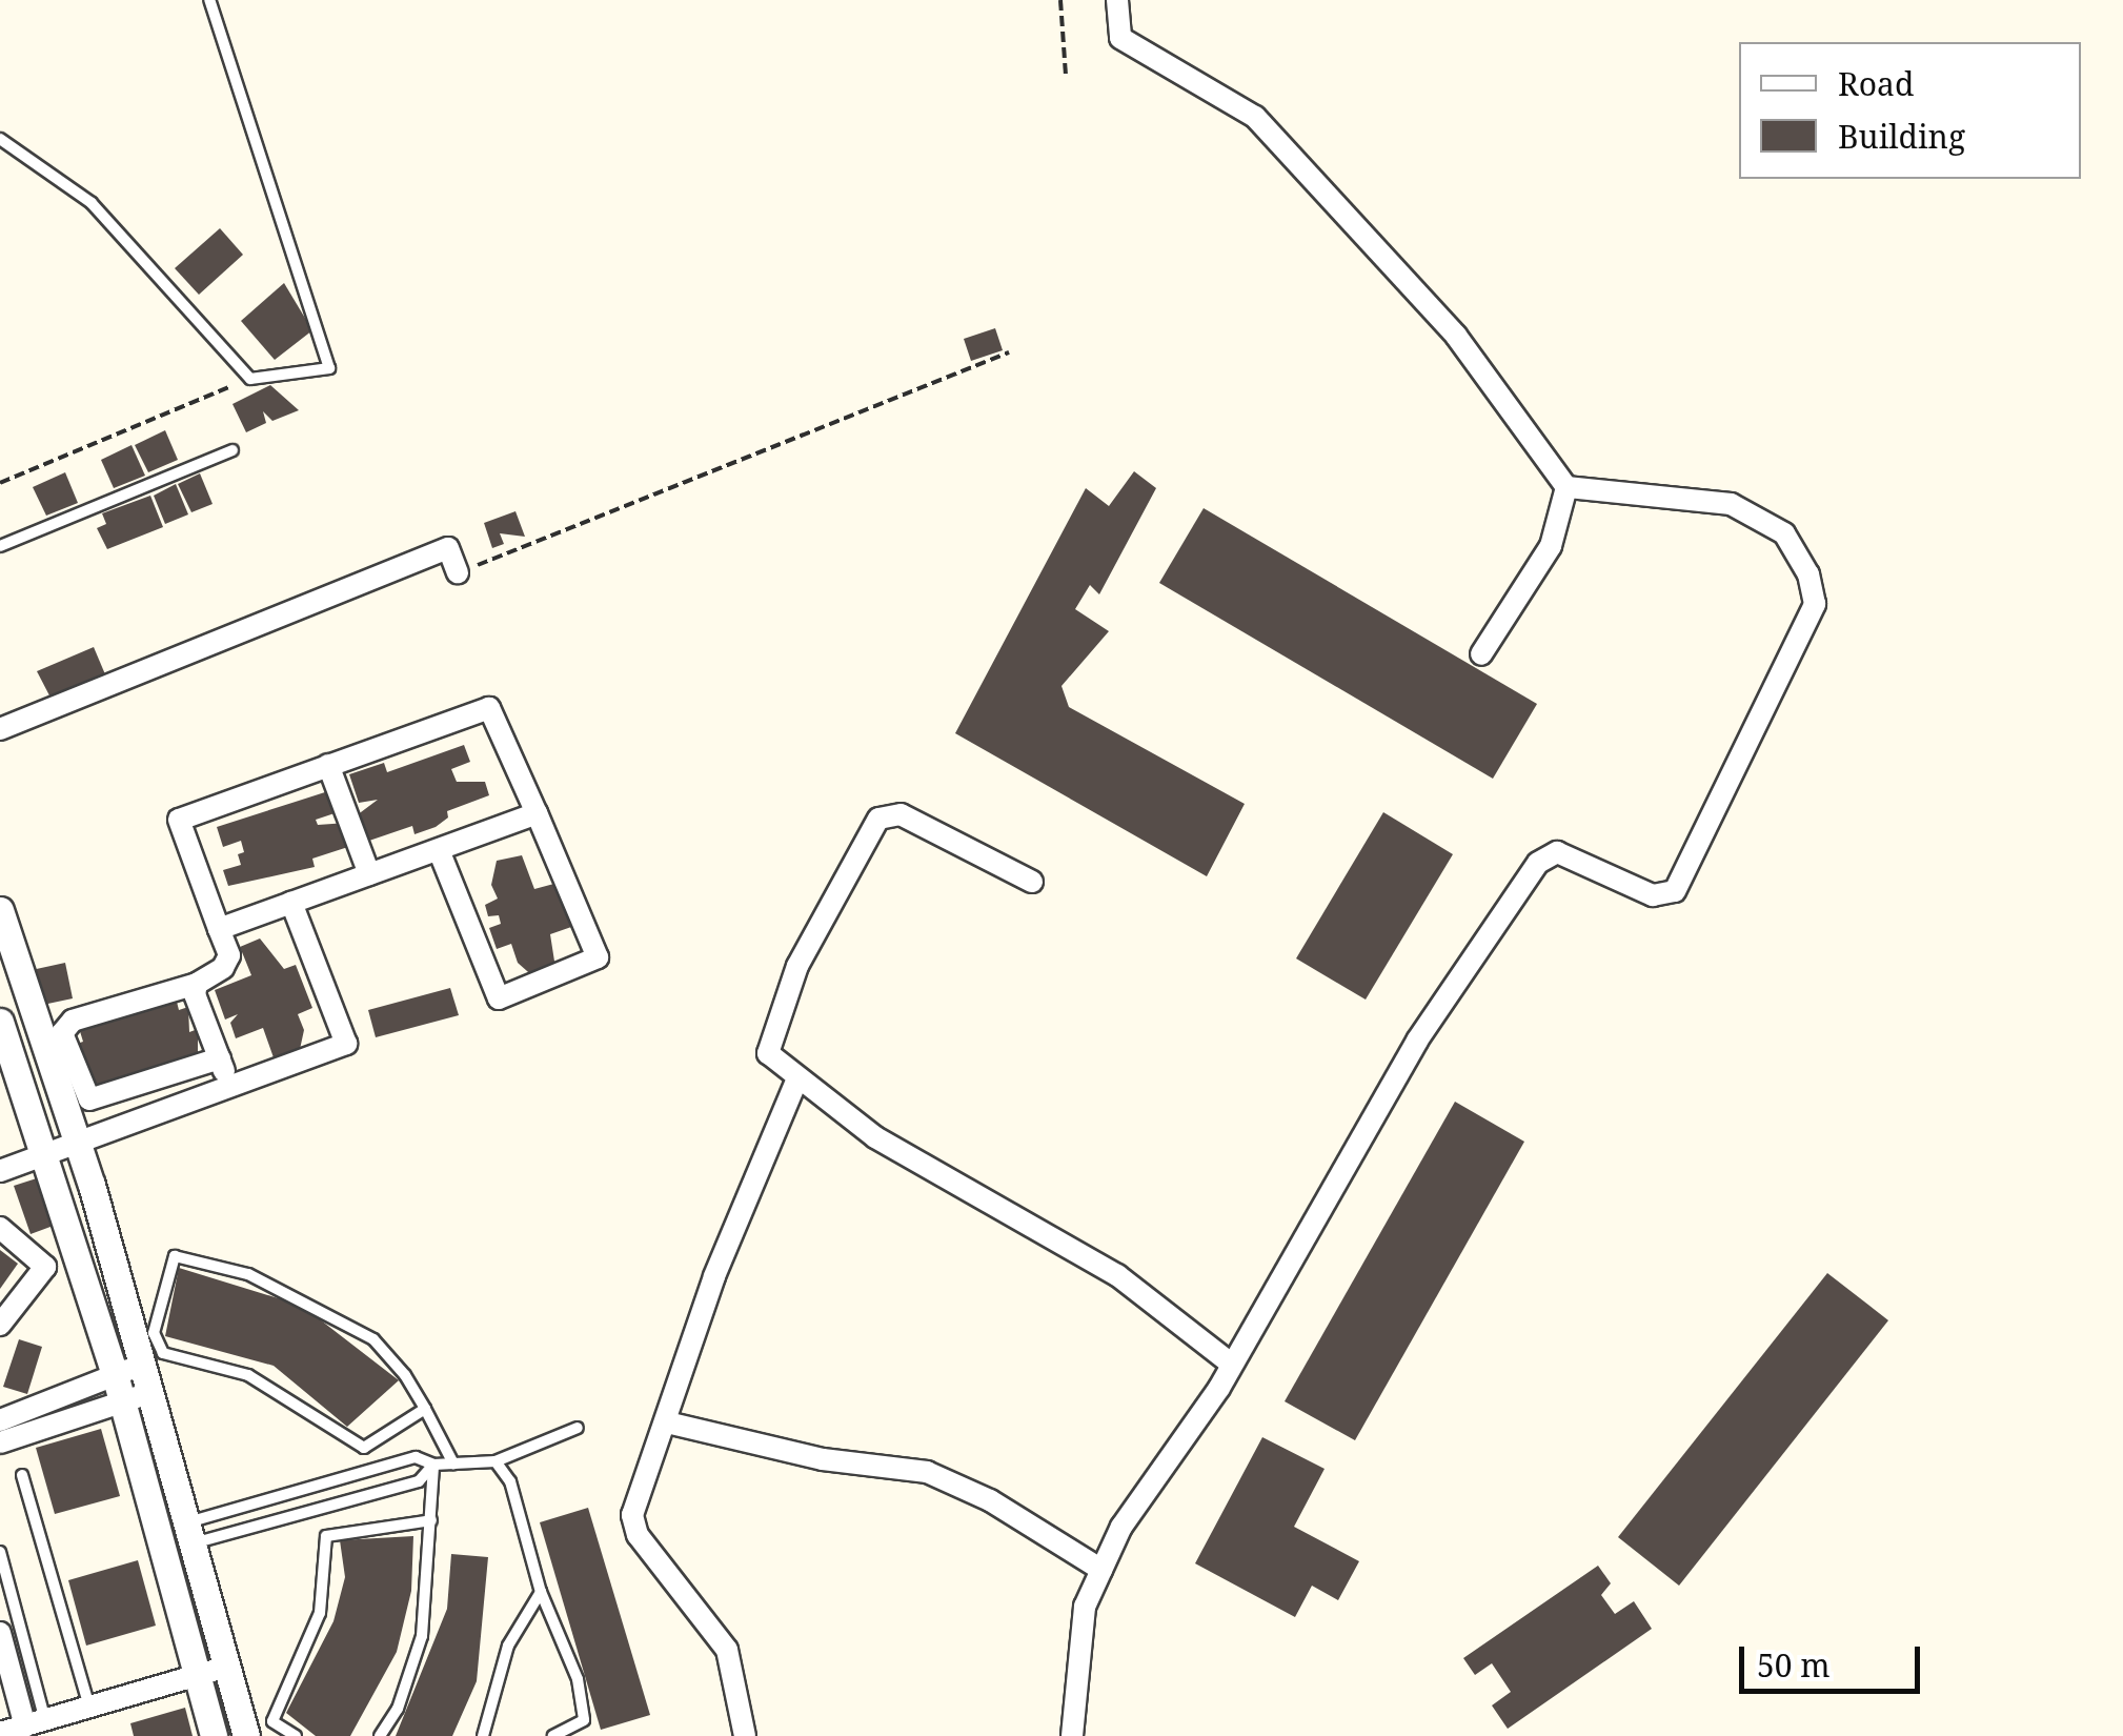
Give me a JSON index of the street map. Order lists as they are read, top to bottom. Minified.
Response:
{"legend":["Road","Building"],"scale_bar":"50 m"}
